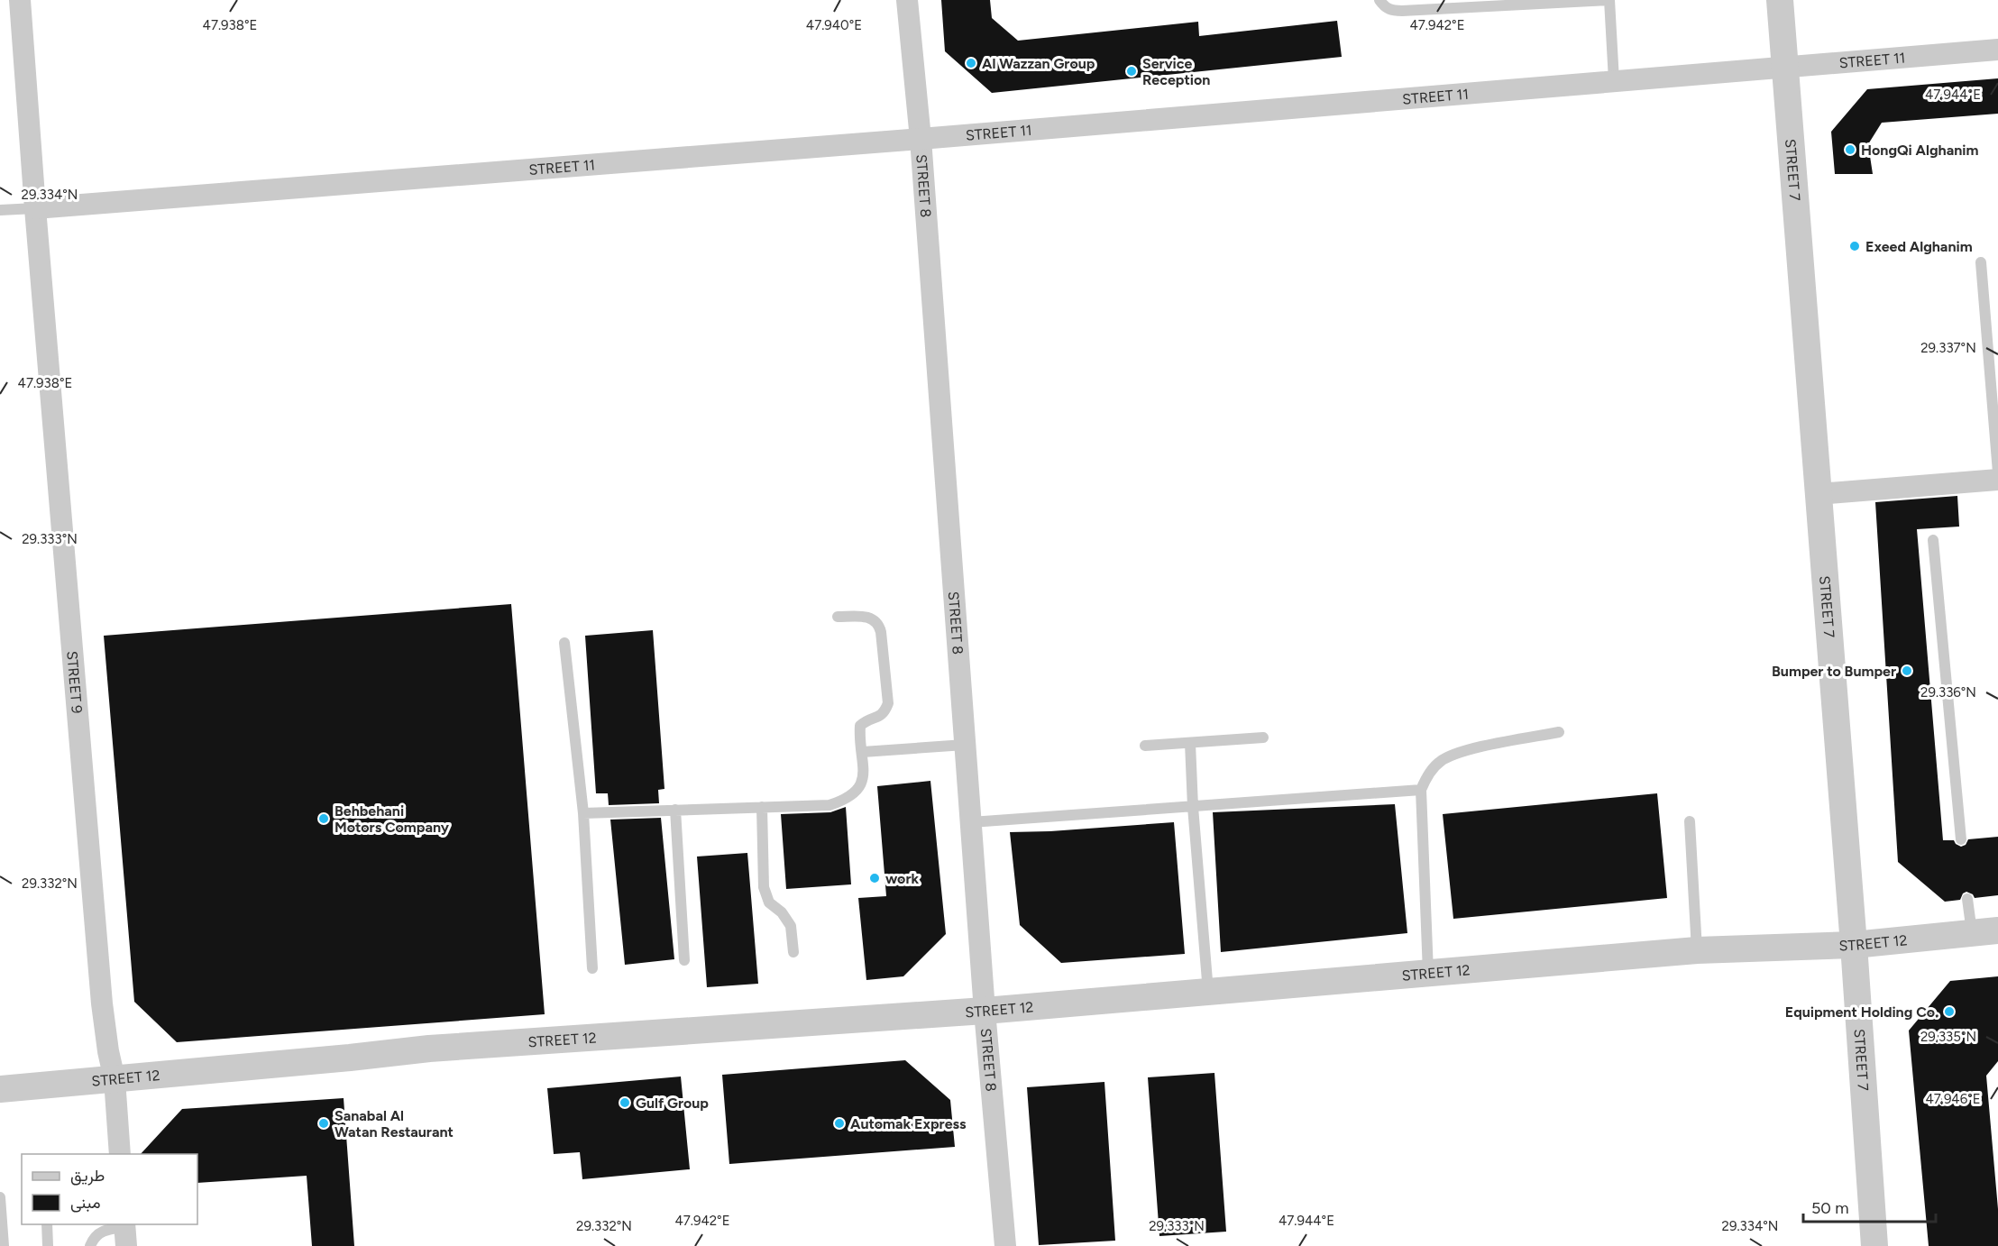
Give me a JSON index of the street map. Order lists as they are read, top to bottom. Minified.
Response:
{"streets":{"street":["STREET 11","STREET 7","STREET 8","STREET 9","STREET 12"]},"crossings":[["STREET 11","STREET 7"],["STREET 11","STREET 8"],["STREET 11","STREET 9"],["STREET 7","STREET 12"],["STREET 8","STREET 12"],["STREET 9","STREET 12"]],"places":["Al Wazzan Group","Service Reception","HongQi Alghanim","Exeed Alghanim","Bumper to Bumper","Behbehani Motors Company","work","Equipment Holding Co.","Gulf Group","Sanabal Al Watan Restaurant","Automak Express"],"legend":["طريق","مبنى"],"scale_bar":"50 m","coordinates":["47.938°E","47.940°E","47.942°E","47.944°E","29.334°N","29.337°N","29.333°N","29.336°N","29.332°N","29.335°N","47.946°E"]}
